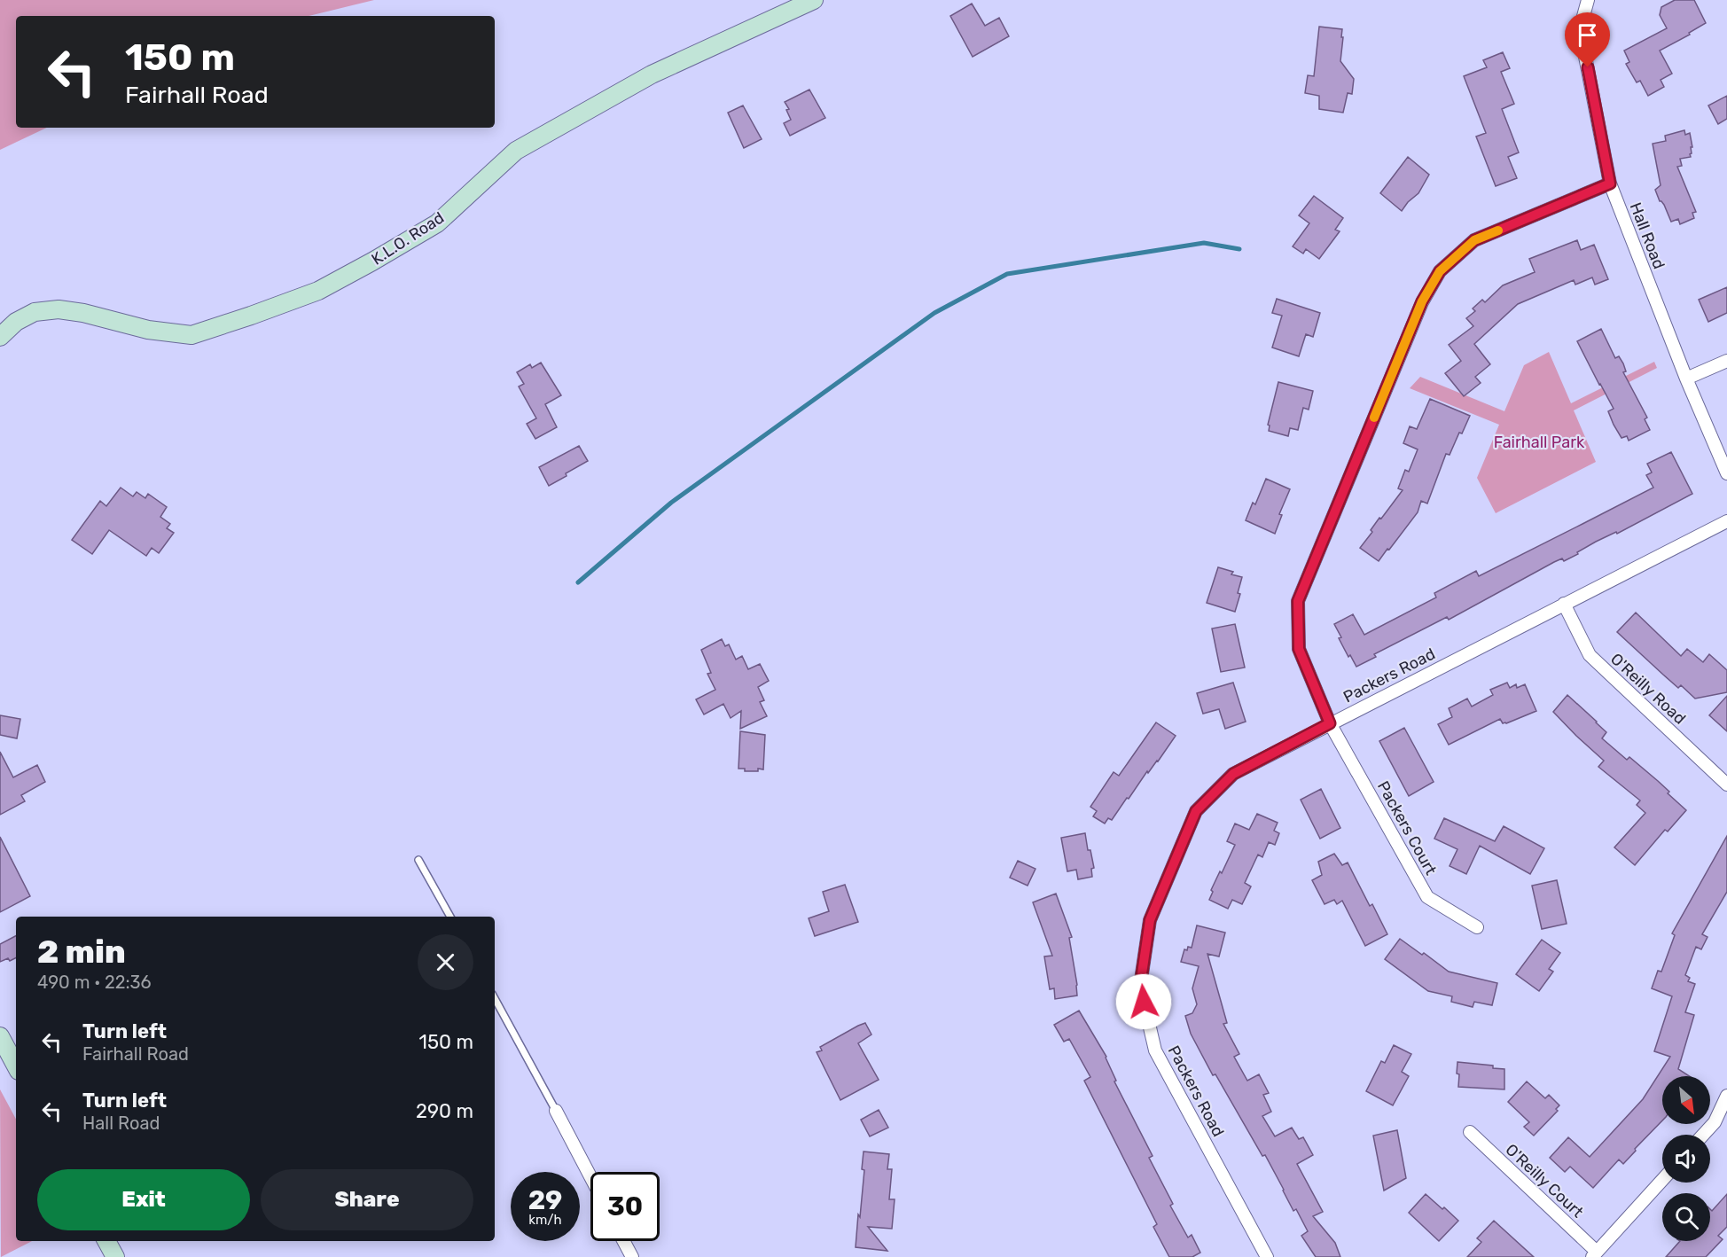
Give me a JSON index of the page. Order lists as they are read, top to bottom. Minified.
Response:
{"streets":{"main road":["K.L.O. Road"],"street":["Hall Road","Packers Road","O'Reilly Road","Packers Court","O'Reilly Court"]},"crossings":[["Hall Road","Packers Court"],["Packers Road","O'Reilly Road"],["Packers Road","Packers Court"]],"parks":["Fairhall Park"],"north":"bottom right","page":{"turn":["150 m","Fairhall Road"],"heading":["2 min","490 m · 22:36"],"list":[{"name":"Turn left","note":"Fairhall Road","value":"150 m"},{"name":"Turn left","note":"Hall Road","value":"290 m"}],"buttons":["Exit","Share"],"speed":"29 km/h","limit":"30"}}
